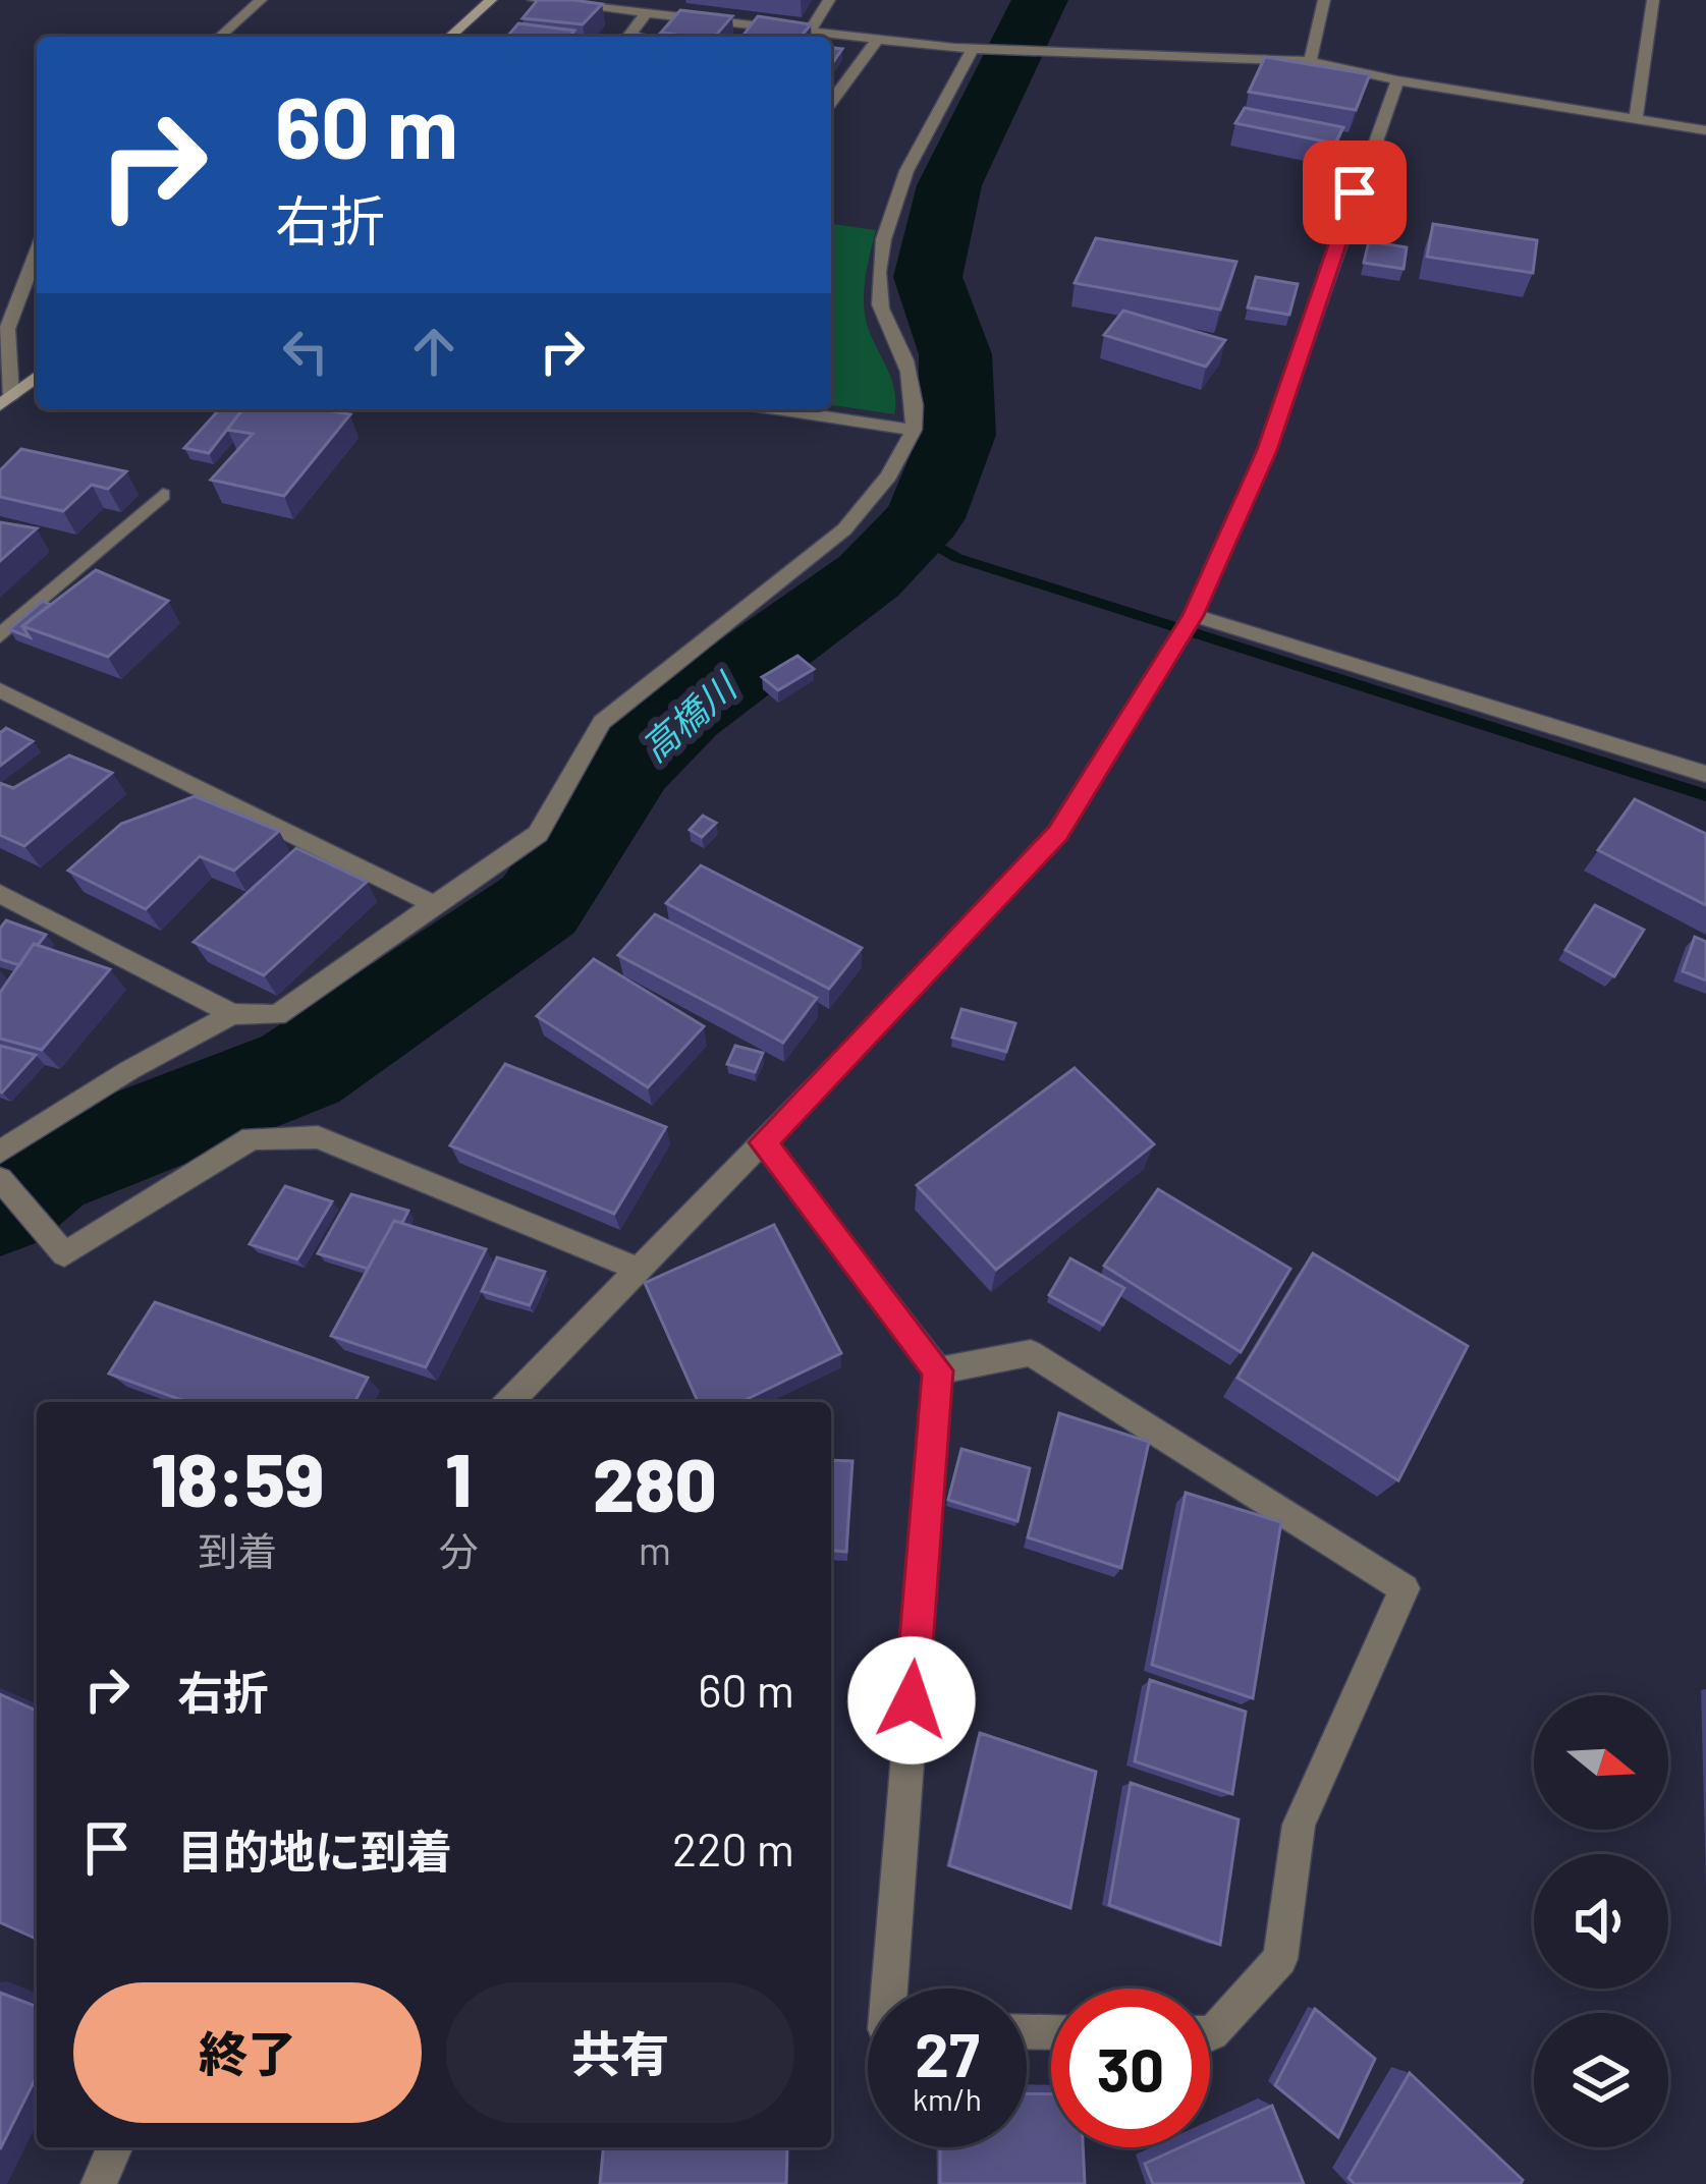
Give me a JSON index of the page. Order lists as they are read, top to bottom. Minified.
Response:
{"water":["高橋川"],"north":"right","page":{"turn":["60 m","右折"],"eta":["18:59","到着","1","分","280","m"],"list":[{"name":"右折","value":"60 m"},{"name":"目的地に到着","value":"220 m"}],"buttons":["終了","共有"],"speed":"27 km/h","limit":"30"}}
